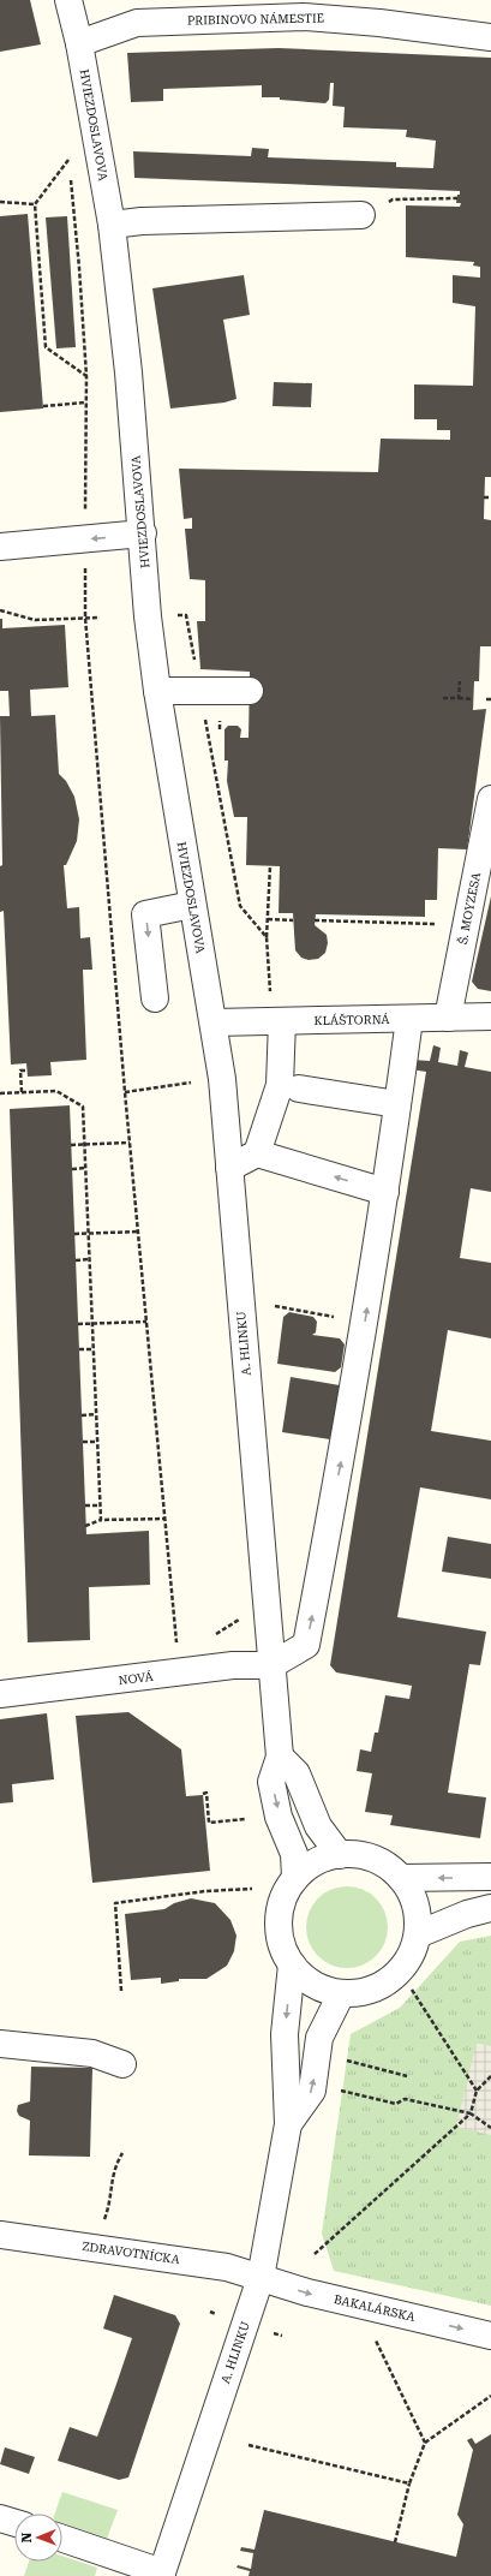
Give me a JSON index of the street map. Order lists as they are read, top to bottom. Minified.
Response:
{"streets":{"street":["PRIBINOVO NÁMESTIE","HVIEZDOSLAVOVA","Š. MOYZESA","KLÁŠTORNÁ","A. HLINKU","NOVÁ","ZDRAVOTNÍCKA","BAKALÁRSKA"]},"crossings":[["PRIBINOVO NÁMESTIE","HVIEZDOSLAVOVA"],["HVIEZDOSLAVOVA","KLÁŠTORNÁ"],["HVIEZDOSLAVOVA","A. HLINKU"],["Š. MOYZESA","KLÁŠTORNÁ"],["KLÁŠTORNÁ","A. HLINKU"],["A. HLINKU","NOVÁ"],["A. HLINKU","ZDRAVOTNÍCKA"],["A. HLINKU","BAKALÁRSKA"],["ZDRAVOTNÍCKA","BAKALÁRSKA"]],"one_way":["BAKALÁRSKA"],"north":"left"}
